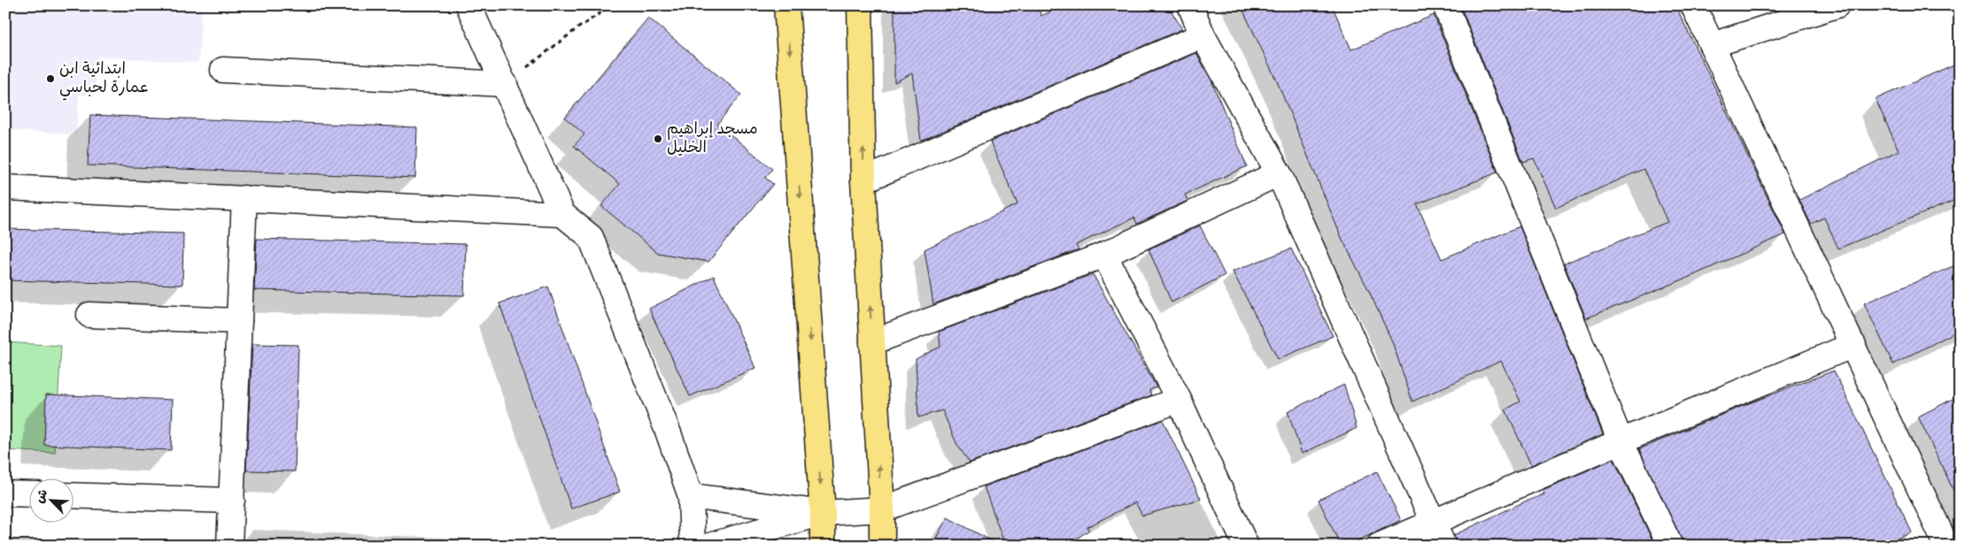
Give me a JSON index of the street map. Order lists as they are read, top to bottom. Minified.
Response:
{"places":["ابتدائية ابن عمارة لحباسي","مسجد إبراهيم الخليل"],"north":"top left"}
